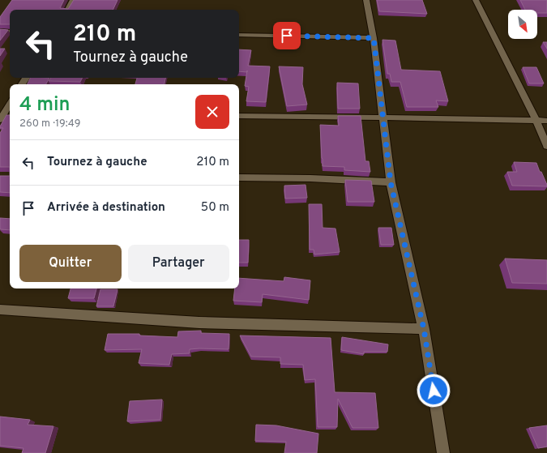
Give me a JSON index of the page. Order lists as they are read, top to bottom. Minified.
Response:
{"north":"bottom right","page":{"turn":["210 m","Tournez à gauche"],"heading":["4 min","260 m · 19:49"],"list":[{"name":"Tournez à gauche","value":"210 m"},{"name":"Arrivée à destination","value":"50 m"}],"buttons":["Quitter","Partager"]}}
